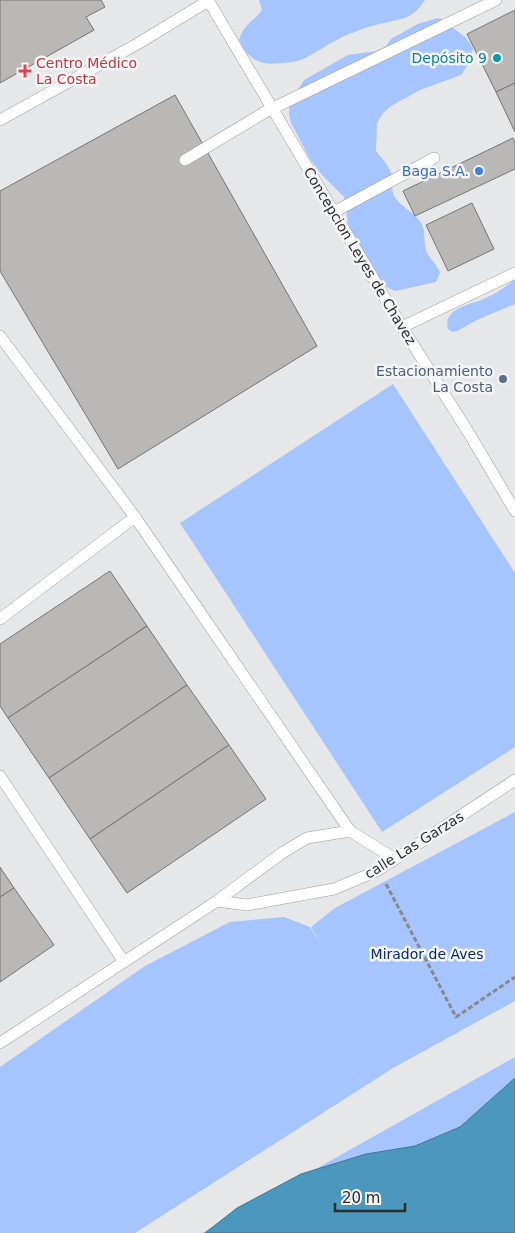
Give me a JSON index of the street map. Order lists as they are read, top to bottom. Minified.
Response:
{"streets":{"lane":["Concepcion Leyes de Chavez","calle Las Garzas"]},"parks":["Mirador de Aves"],"places":{"other":["Depósito 9","Baga S.A.","Estacionamiento La Costa"],"health":["Centro Médico La Costa"]},"scale_bar":"20 m"}
